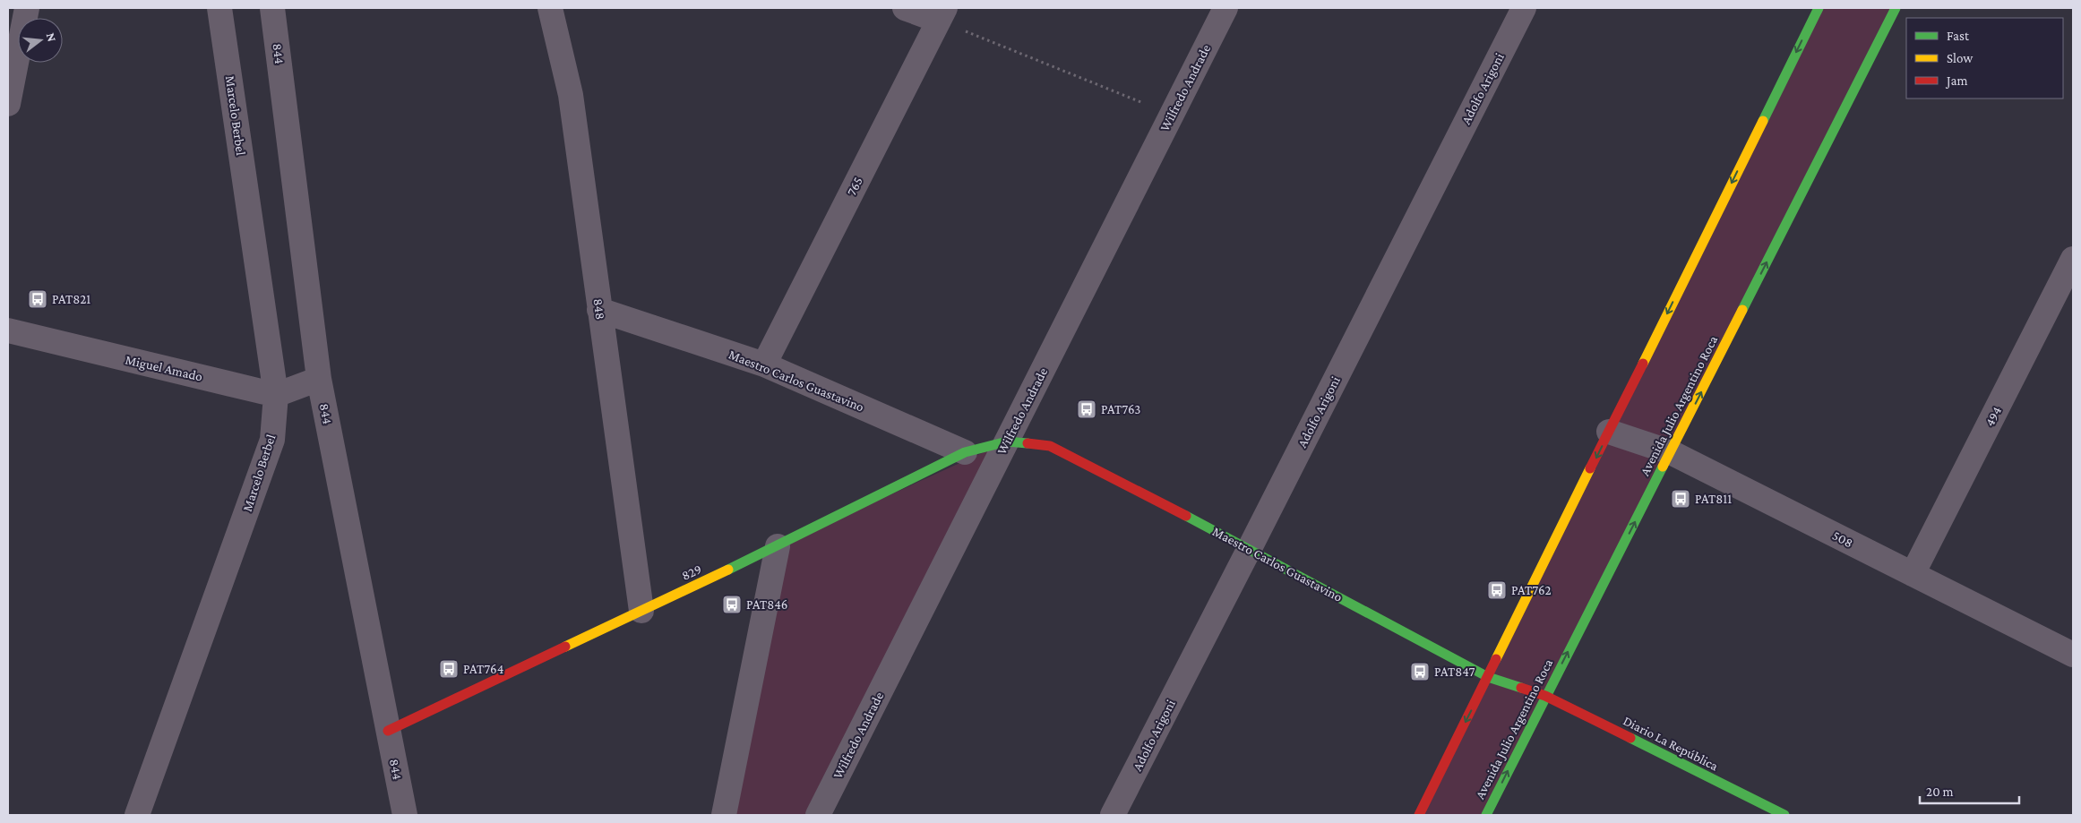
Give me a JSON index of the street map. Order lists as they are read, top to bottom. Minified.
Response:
{"streets":{"main road":["Maestro Carlos Guastavino","Avenida Julio Argentino Roca","829","Diario La República"],"street":["844","Wilfredo Andrade","Adolfo Arigoni","Marcelo Berbel","765","848","Miguel Amado","494","508"]},"crossings":[["844","829"],["Wilfredo Andrade","Maestro Carlos Guastavino"],["Wilfredo Andrade","829"],["Adolfo Arigoni","Maestro Carlos Guastavino"],["Marcelo Berbel","Miguel Amado"],["765","Maestro Carlos Guastavino"],["848","Maestro Carlos Guastavino"],["848","829"],["Maestro Carlos Guastavino","Avenida Julio Argentino Roca"],["Maestro Carlos Guastavino","829"],["Maestro Carlos Guastavino","Diario La República"],["Avenida Julio Argentino Roca","508"],["Avenida Julio Argentino Roca","Diario La República"],["494","508"]],"places":{"bus stop":["PAT821","PAT763","PAT811","PAT762","PAT846","PAT764","PAT847"]},"legend":["Fast","Slow","Jam"],"scale_bar":"20 m","north":"right"}
